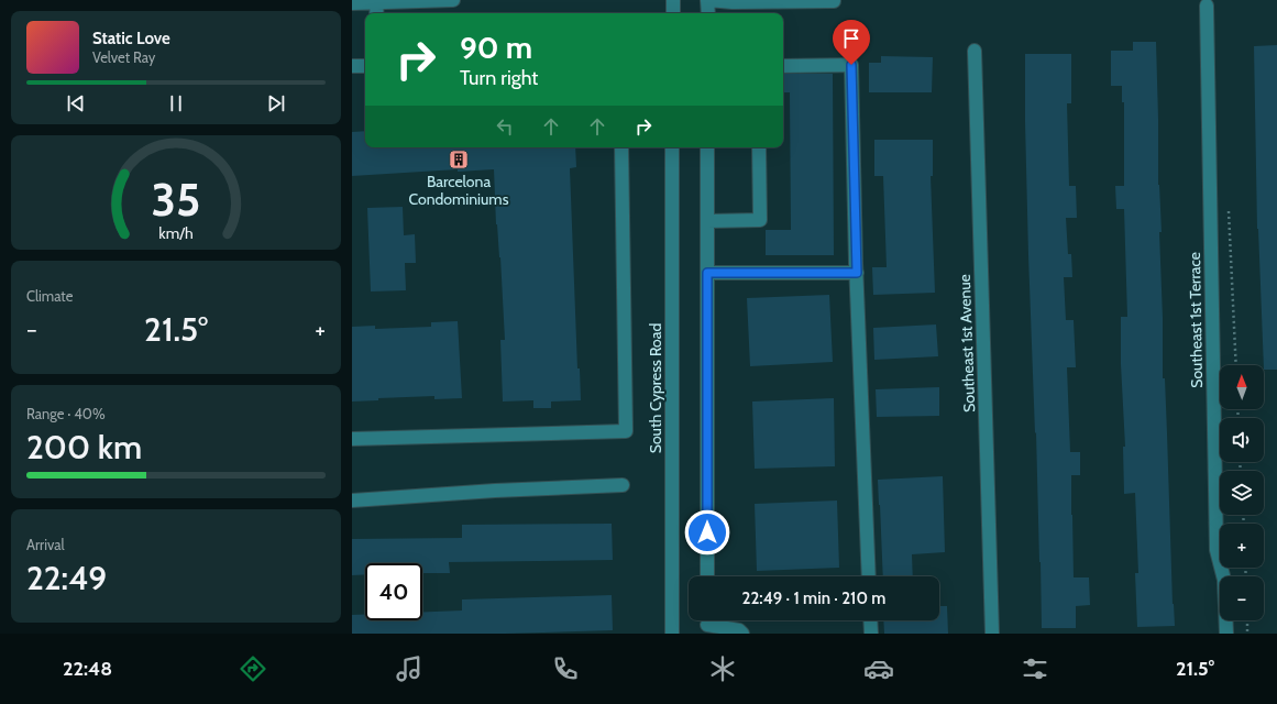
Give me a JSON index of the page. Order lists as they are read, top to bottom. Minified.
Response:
{"streets":{"street":["Southeast 1st Terrace","Southeast 1st Avenue","South Cypress Road"]},"places":{"building":["Barcelona Condominiums"]},"north":"top","page":{"turn":["90 m","Turn right"],"song":["Static Love","Velvet Ray"],"tile":["Climate",["Range · 40%","200 km"],["Arrival","22:49"]],"heat":["−","21.5°","+"],"map_buttons":["+","−"],"limit":"40","trip":"22:49 · 1 min · 210 m","tabs":["22:48","21.5°"],"gauge":["35","km/h"]}}
